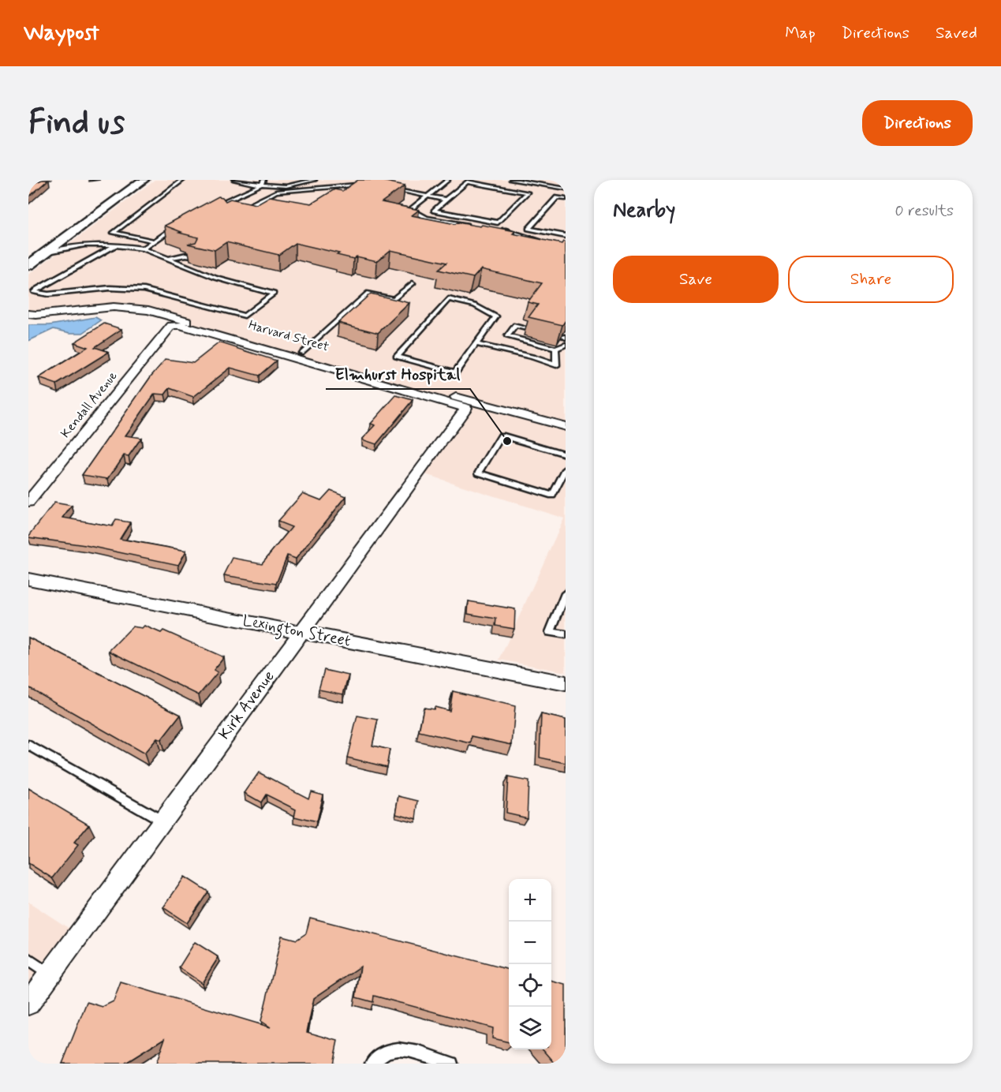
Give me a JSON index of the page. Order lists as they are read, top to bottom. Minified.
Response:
{"streets":{"street":["Harvard Street","Kendall Avenue","Lexington Street","Kirk Avenue"]},"crossings":[["Harvard Street","Kendall Avenue"],["Harvard Street","Kirk Avenue"],["Lexington Street","Kirk Avenue"]],"places":["Elmhurst Hospital"],"page":{"header":"Waypost","nav":["Map","Directions","Saved"],"buttons":["Directions",["Save","Share"]],"title":"Find us","heading":["Nearby","0 results"],"map_buttons":["+","−"]}}
